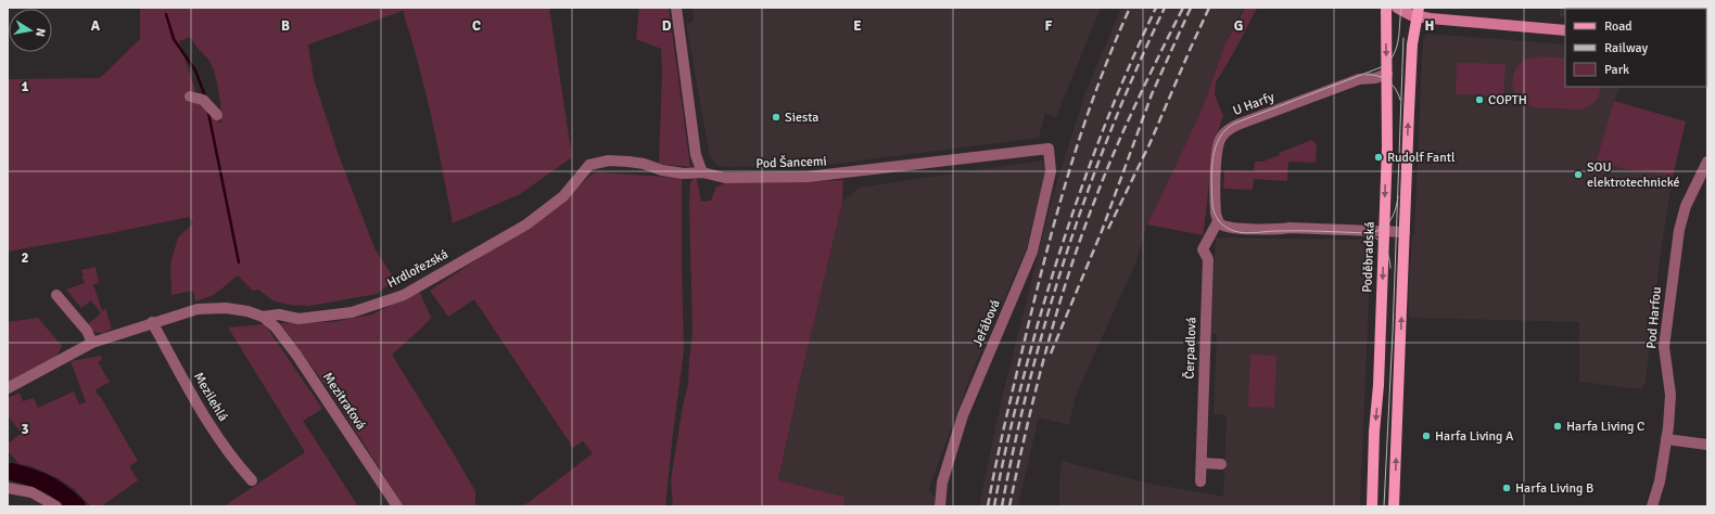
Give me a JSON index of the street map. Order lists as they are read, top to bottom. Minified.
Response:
{"streets":{"main road":["Poděbradská"],"street":["U Harfy","Pod Šancemi","Hrdlořezská","Pod Harfou","Jeřábová","Čerpadlová","Mezilehlá","Mezitraťová"]},"crossings":[["U Harfy","Poděbradská"],["U Harfy","Čerpadlová"],["Pod Šancemi","Hrdlořezská"],["Pod Šancemi","Jeřábová"],["Hrdlořezská","Mezilehlá"],["Hrdlořezská","Mezitraťová"]],"places":["COPTH","Siesta","Rudolf Fantl","SOU elektrotechnické","Harfa Living C","Harfa Living A","Harfa Living B"],"legend":["Road","Railway","Park"],"north":"right","grid":{"columns":["A","B","C","D","E","F","G","H"],"rows":["1","2","3"]}}
